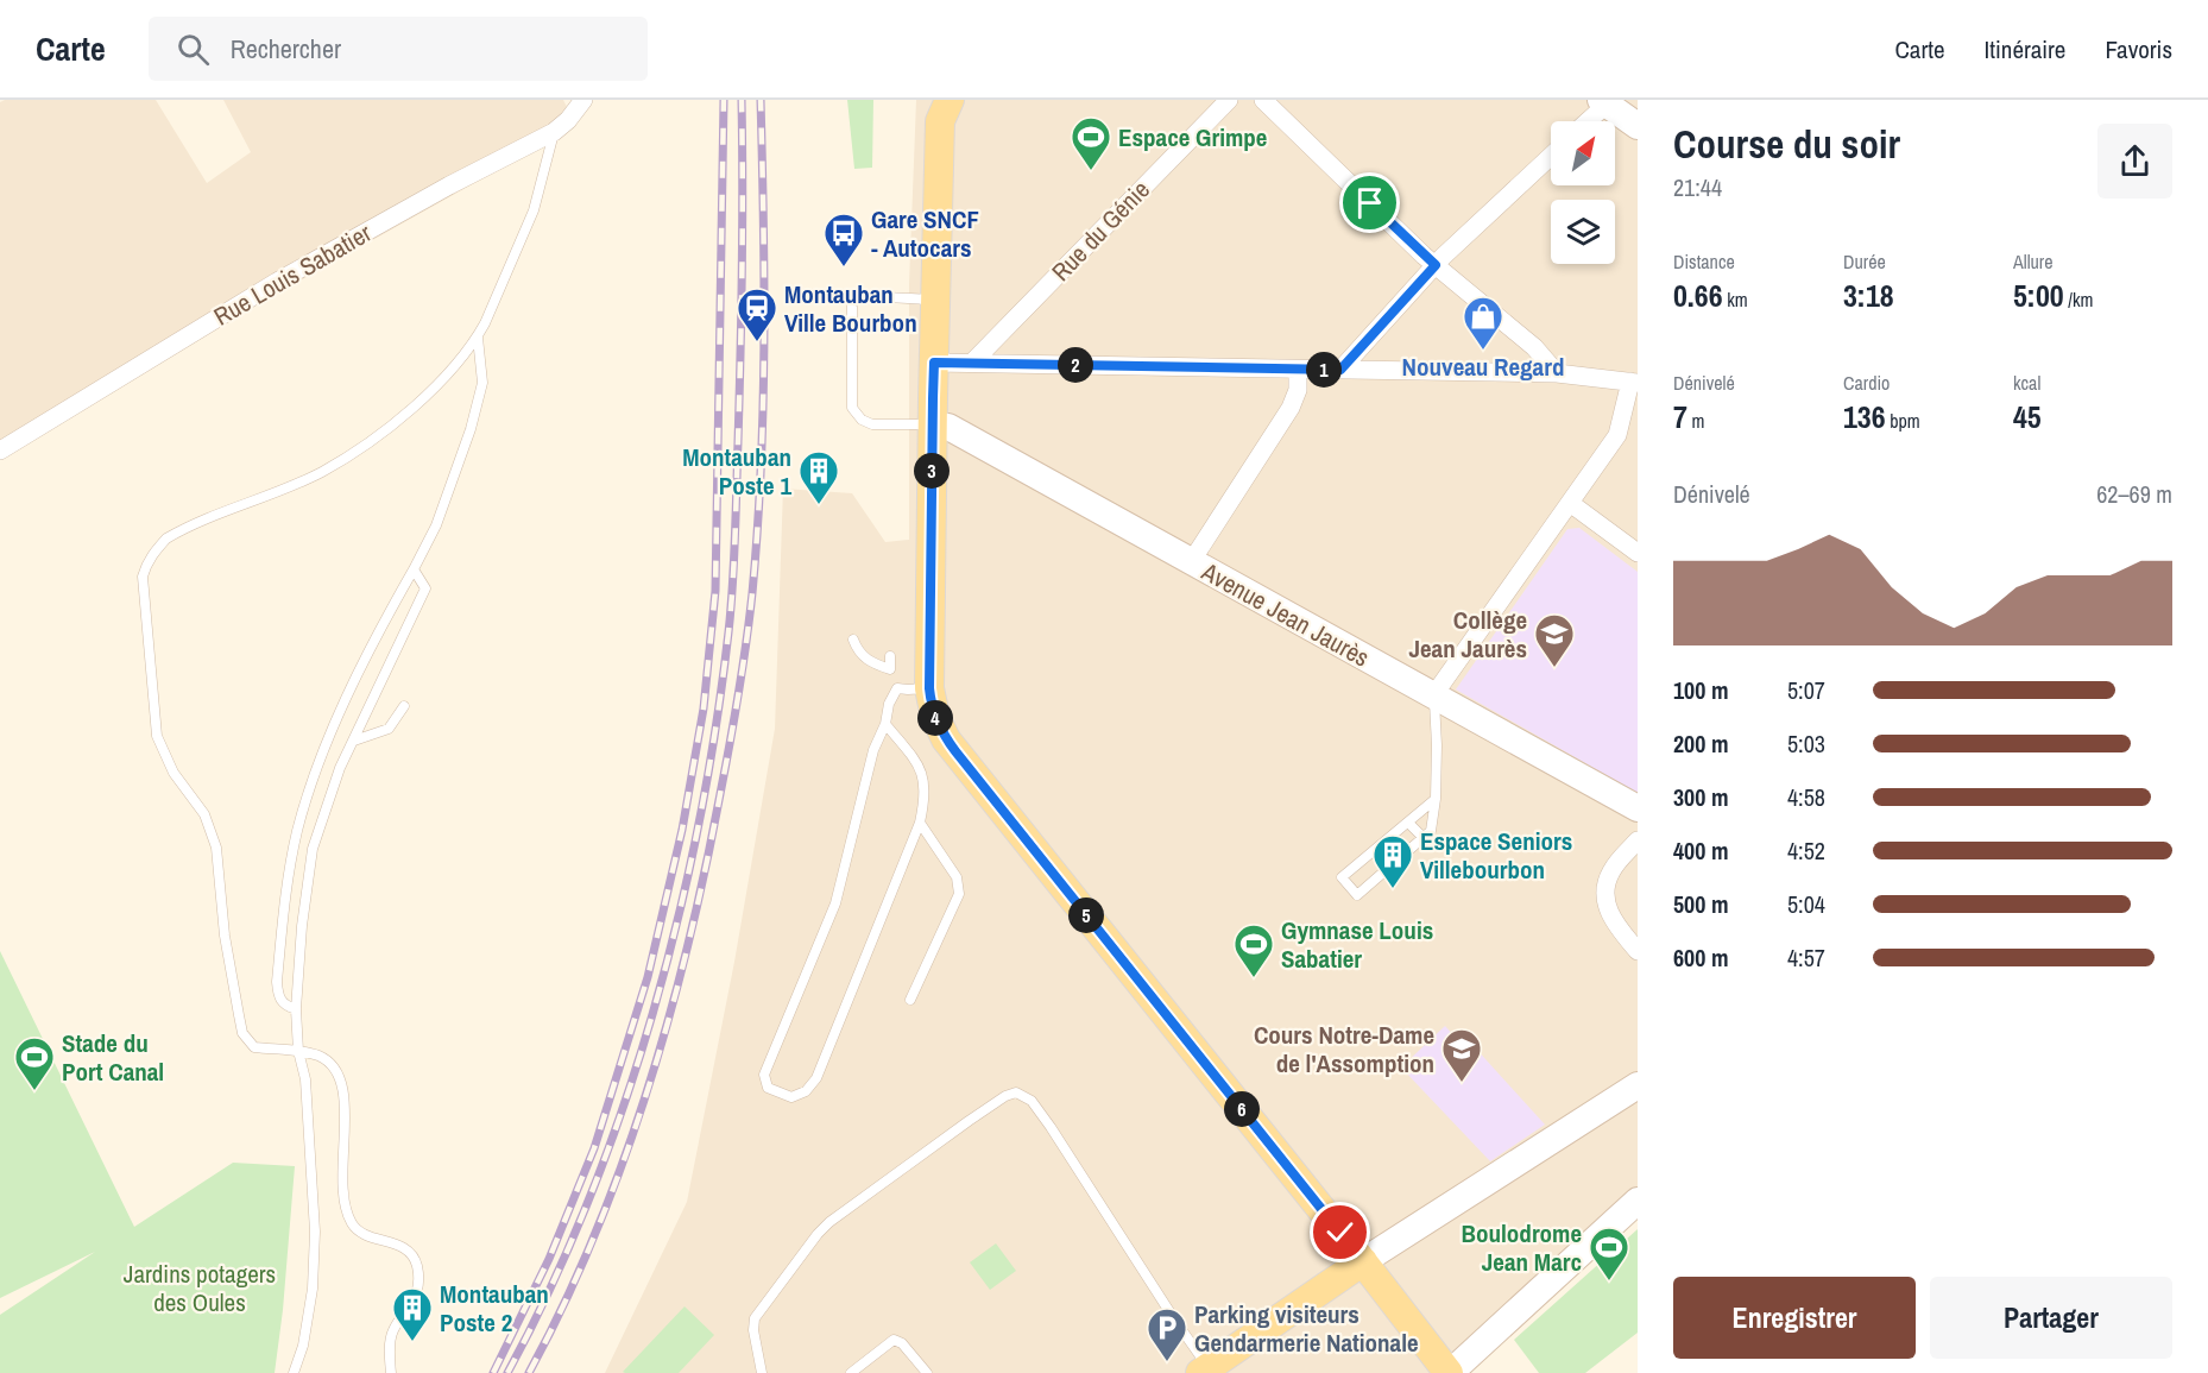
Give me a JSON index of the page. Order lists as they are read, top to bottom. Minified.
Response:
{"streets":{"street":["Rue du Génie","Rue Louis Sabatier","Avenue Jean Jaurès"]},"parks":["Jardins potagers des Oules"],"places":{"sports":["Espace Grimpe","Gymnase Louis Sabatier","Stade du Port Canal","Boulodrome Jean Marc"],"bus stop":["Gare SNCF - Autocars"],"station":["Montauban Ville Bourbon"],"shop":["Nouveau Regard"],"building":["Montauban Poste 1","Espace Seniors Villebourbon","Montauban Poste 2"],"school or university":["Collège Jean Jaurès","Cours Notre-Dame de l'Assomption"],"parking":["Parking visiteurs Gendarmerie Nationale"]},"north":"top right","page":{"header":"Carte","search":"Rechercher","nav":["Carte","Itinéraire","Favoris"],"heading":["Course du soir","21:44"],"stats":[["Distance","0.66 km"],["Durée","3:18"],["Allure","5:00 /km"],["Dénivelé","7 m"],["Cardio","136 bpm"],["kcal","45"]],"pins":["2","1","3","4","5","6"],"chart":["Dénivelé","62–69 m"],"list":[{"name":"100 m","note":"5:07"},{"name":"200 m","note":"5:03"},{"name":"300 m","note":"4:58"},{"name":"400 m","note":"4:52"},{"name":"500 m","note":"5:04"},{"name":"600 m","note":"4:57"}],"buttons":["Enregistrer","Partager"]}}
